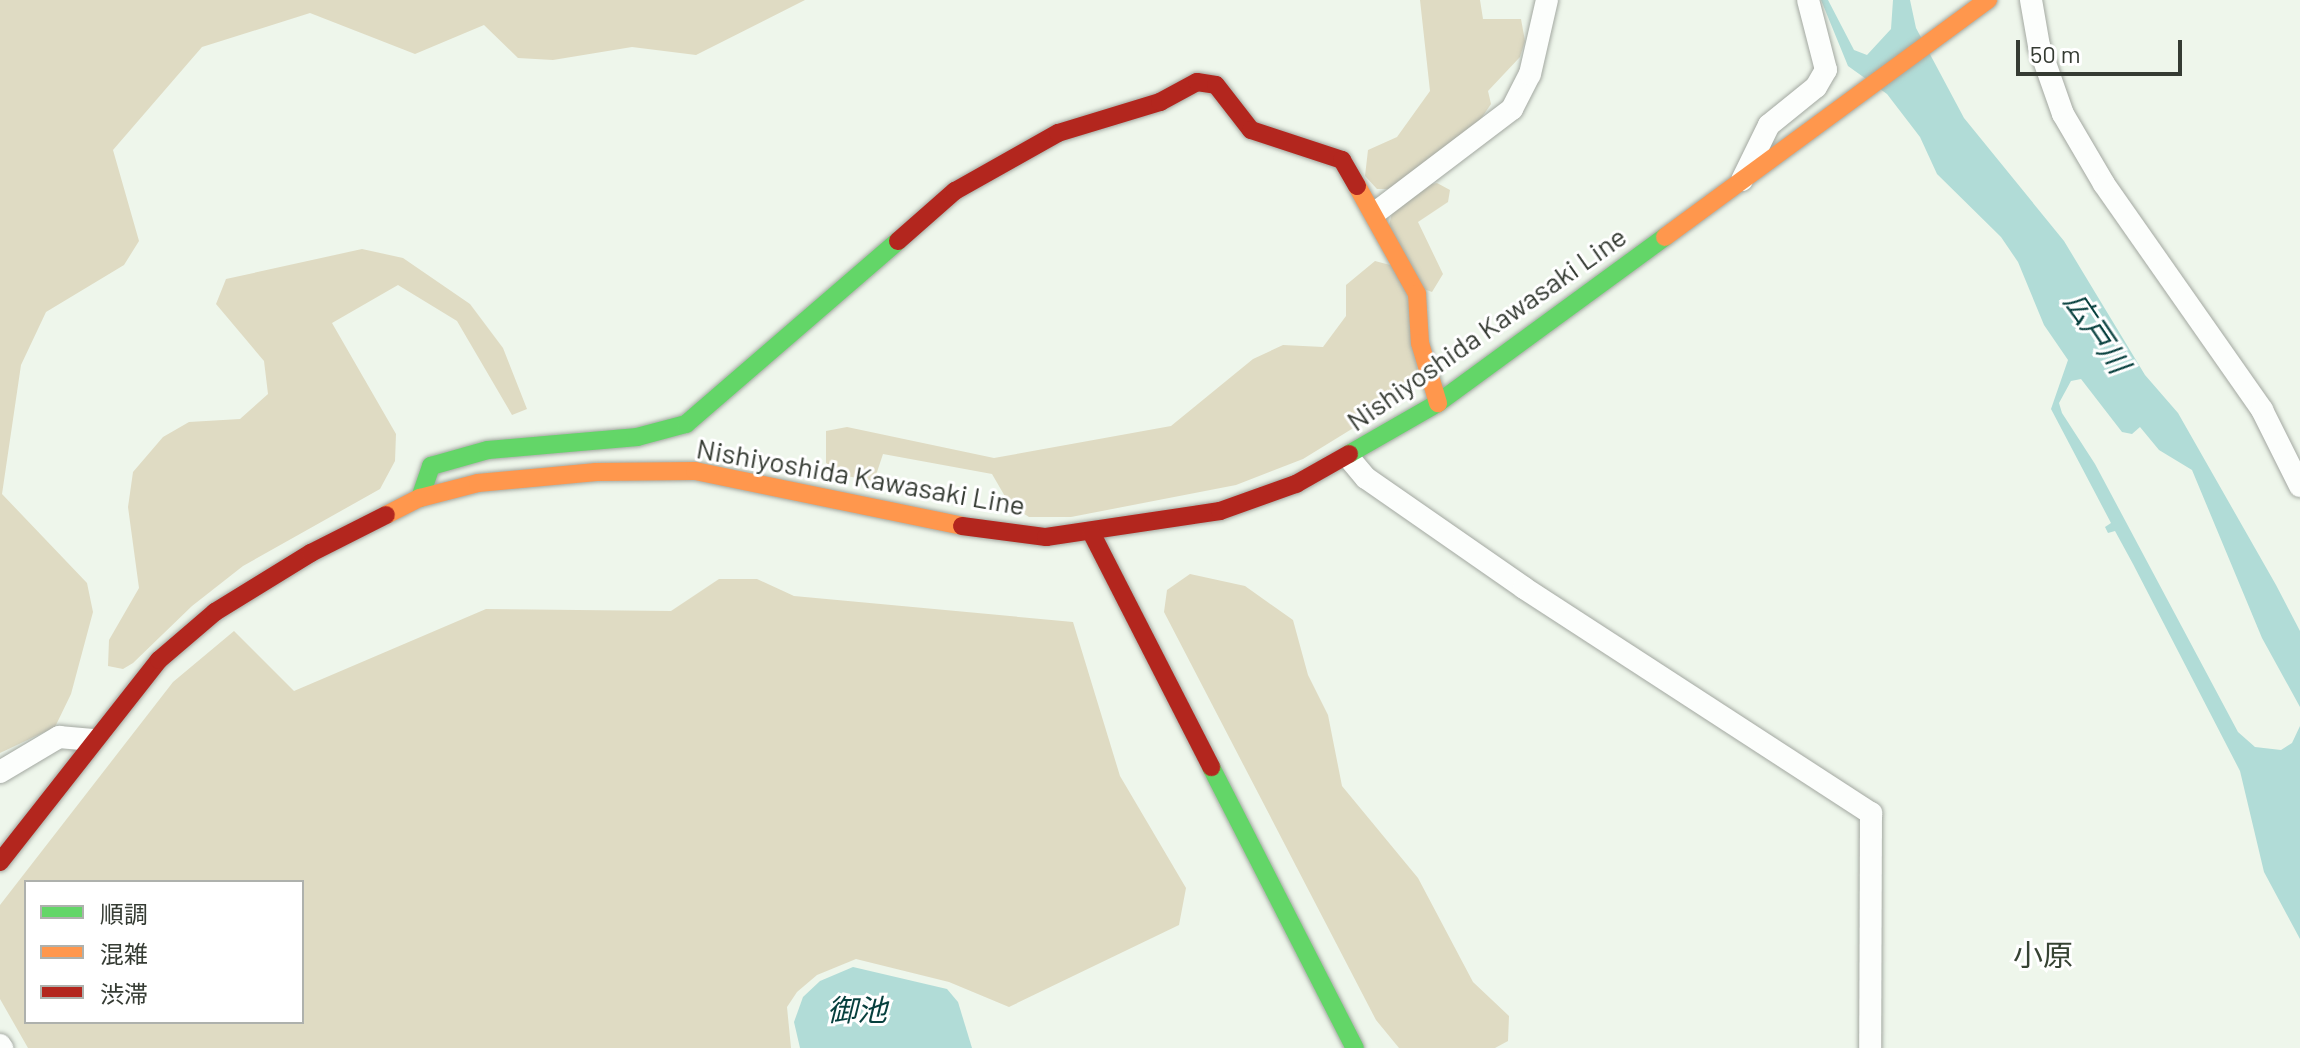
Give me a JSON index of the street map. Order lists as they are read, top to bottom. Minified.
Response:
{"streets":{"main road":["Nishiyoshida Kawasaki Line"]},"districts":["小原"],"water":["広戸川","御池"],"legend":["順調","混雑","渋滞"],"scale_bar":"50 m"}
